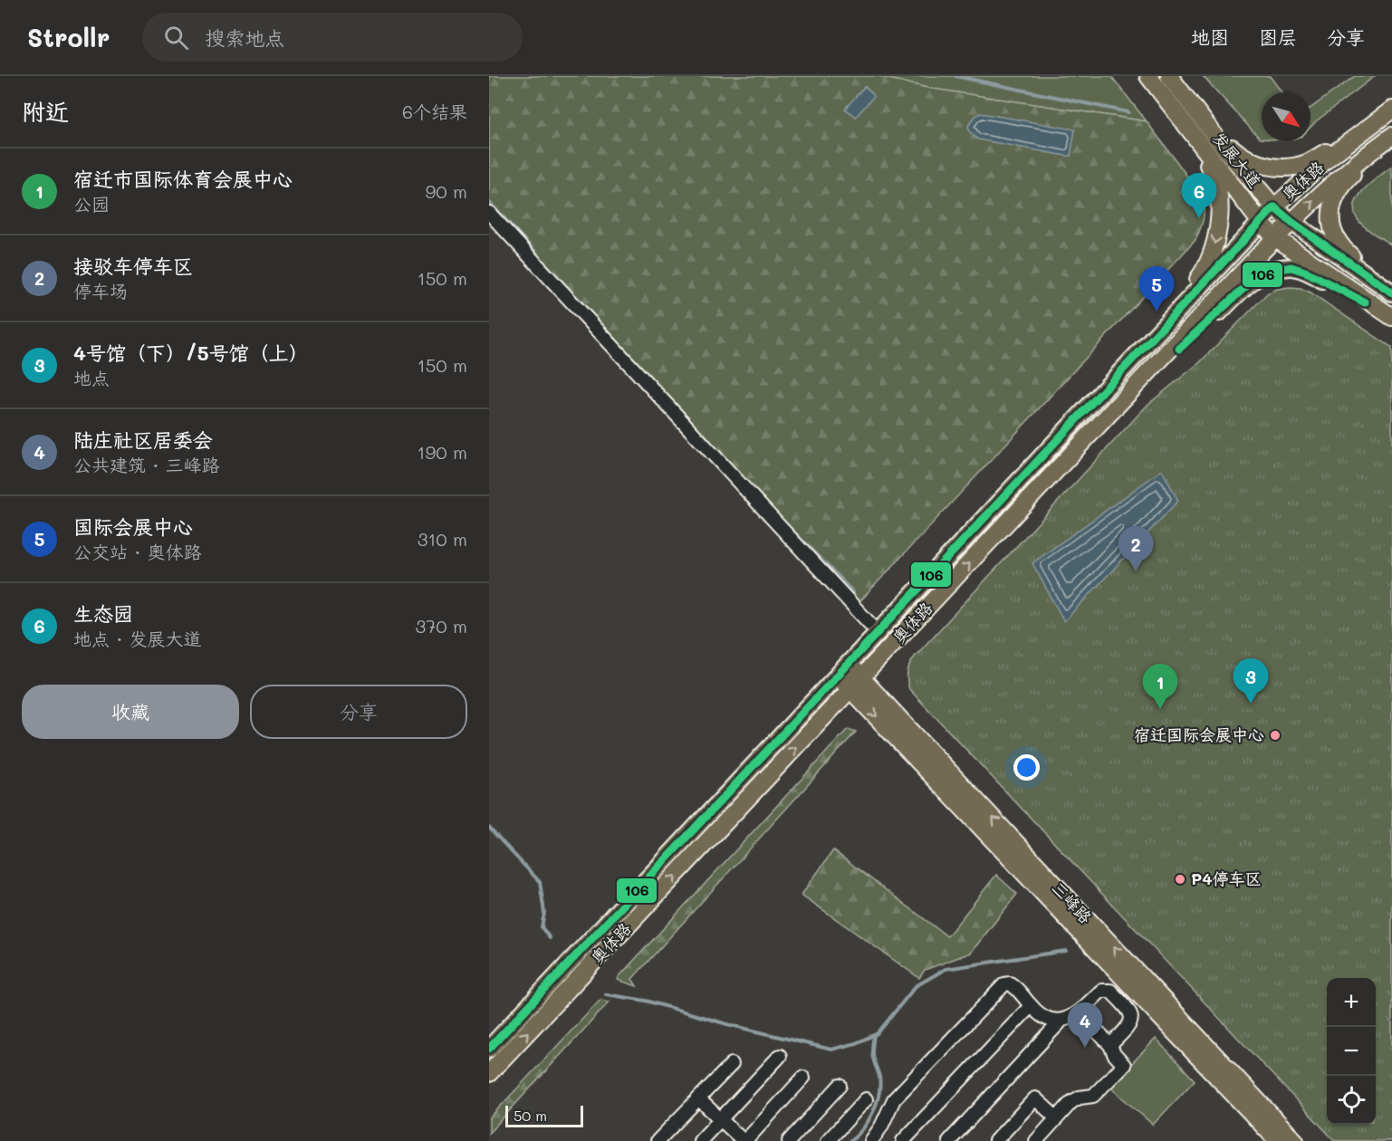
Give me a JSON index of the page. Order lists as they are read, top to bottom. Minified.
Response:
{"streets":{"main road":["发展大道","奥体路","三峰路"]},"crossings":[["发展大道","奥体路"],["奥体路","三峰路"]],"places":["宿迁国际会展中心","P4停车区"],"lines":["transit line 106"],"scale_bar":"50 m","north":"bottom right","page":{"header":"Strollr","search":"搜索地点","nav":["地图","图层","分享"],"heading":["附近","6个结果"],"list":[{"mark":"1","name":"宿迁市国际体育会展中心","note":"公园","value":"90 m"},{"mark":"2","name":"接驳车停车区","note":"停车场","value":"150 m"},{"mark":"3","name":"4号馆（下）/5号馆（上）","note":"地点","value":"150 m"},{"mark":"4","name":"陆庄社区居委会","note":"公共建筑 · 三峰路","value":"190 m"},{"mark":"5","name":"国际会展中心","note":"公交站 · 奥体路","value":"310 m"},{"mark":"6","name":"生态园","note":"地点 · 发展大道","value":"370 m"}],"pins":["6","5","2","3","1","4"],"buttons":["收藏","分享"],"map_buttons":["+","−"],"scale":"50 m"}}
